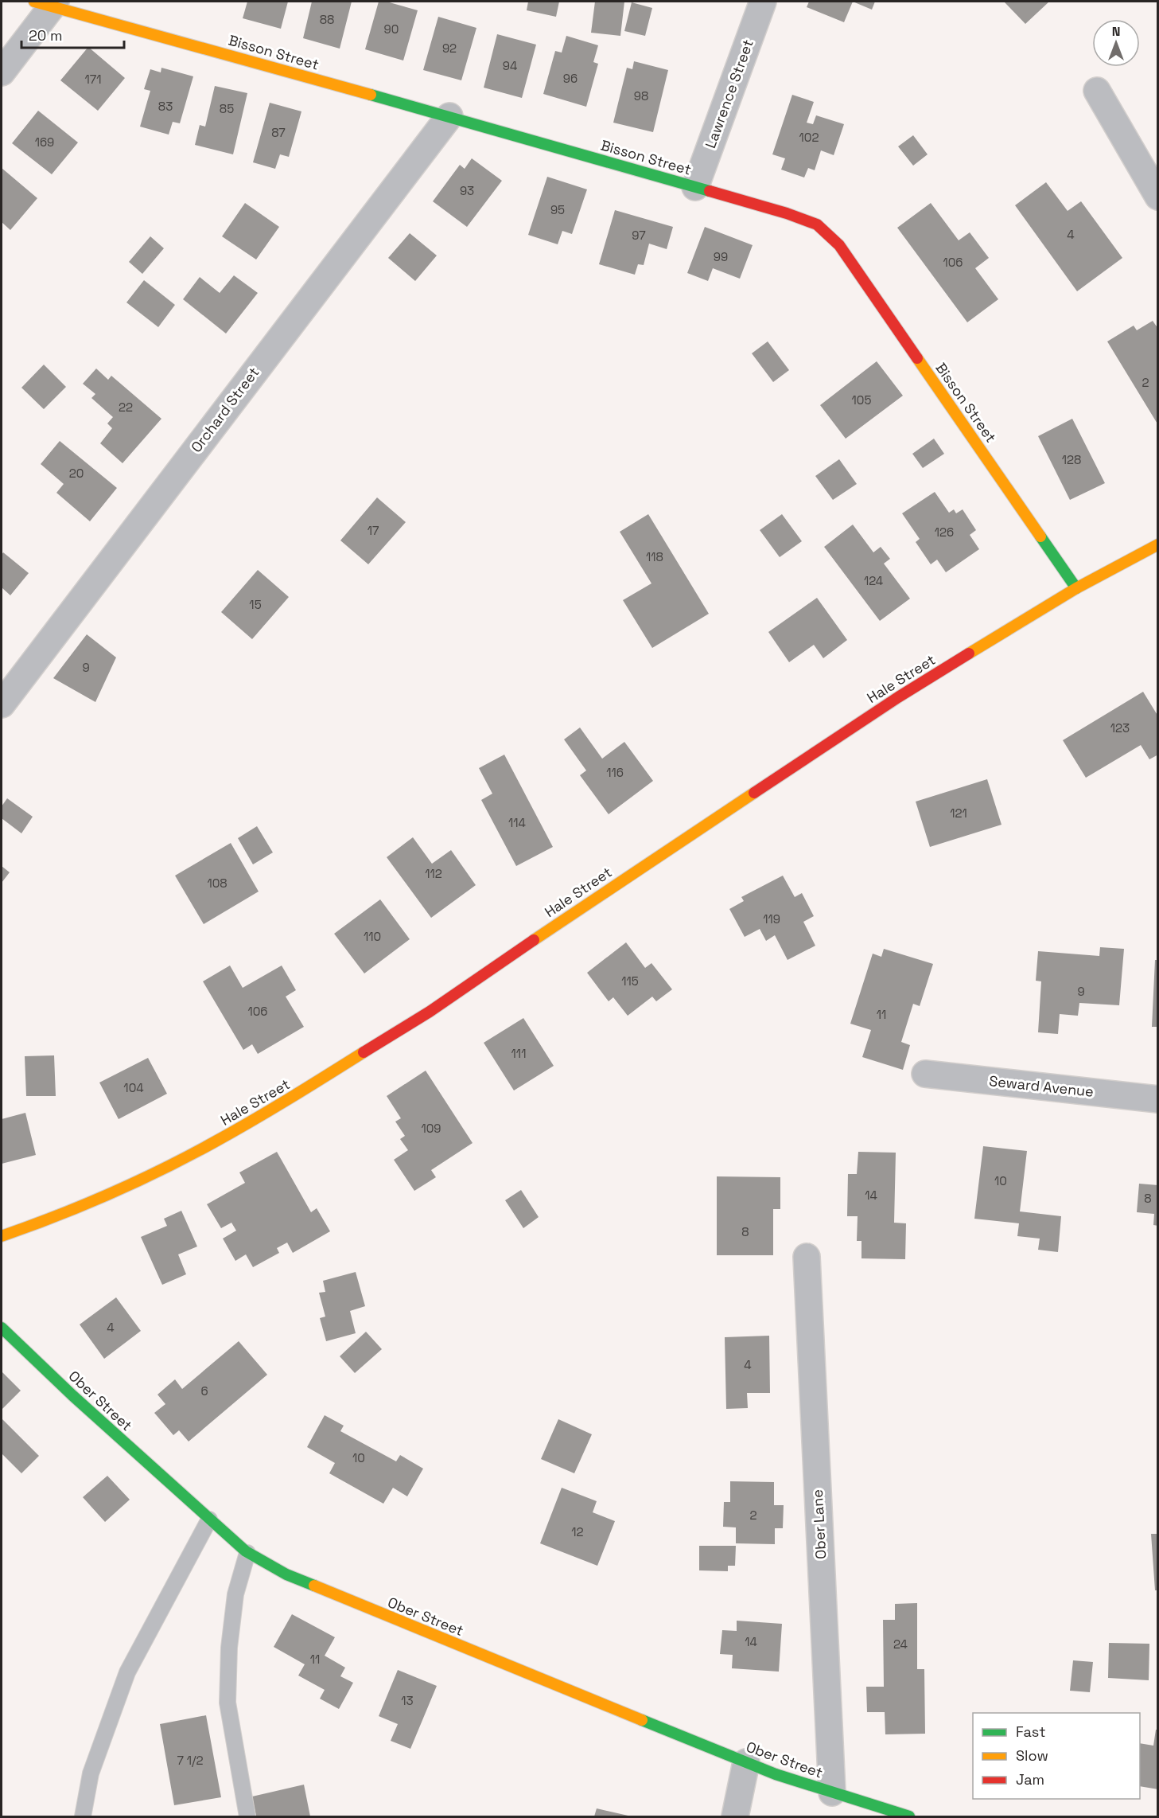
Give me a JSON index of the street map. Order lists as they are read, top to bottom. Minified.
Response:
{"streets":{"street":["Bisson Street","Lawrence Street","Orchard Street","Hale Street","Seward Avenue","Ober Street","Ober Lane"]},"crossings":[["Bisson Street","Lawrence Street"],["Bisson Street","Orchard Street"],["Bisson Street","Hale Street"],["Ober Street","Ober Lane"]],"house_numbers":["88","90","92","94","96","171","98","83","85","87","102","169","93","95","4","97","99","106","2","105","22","128","20","17","126","118","124","15","9","123","116","121","114","112","108","119","110","115","9","106","11","111","104","109","10","14","8","8","4","4","6","10","2","12","14","24","11","13","7 1/2"],"legend":["Fast","Slow","Jam"],"scale_bar":"20 m","north":"top"}
